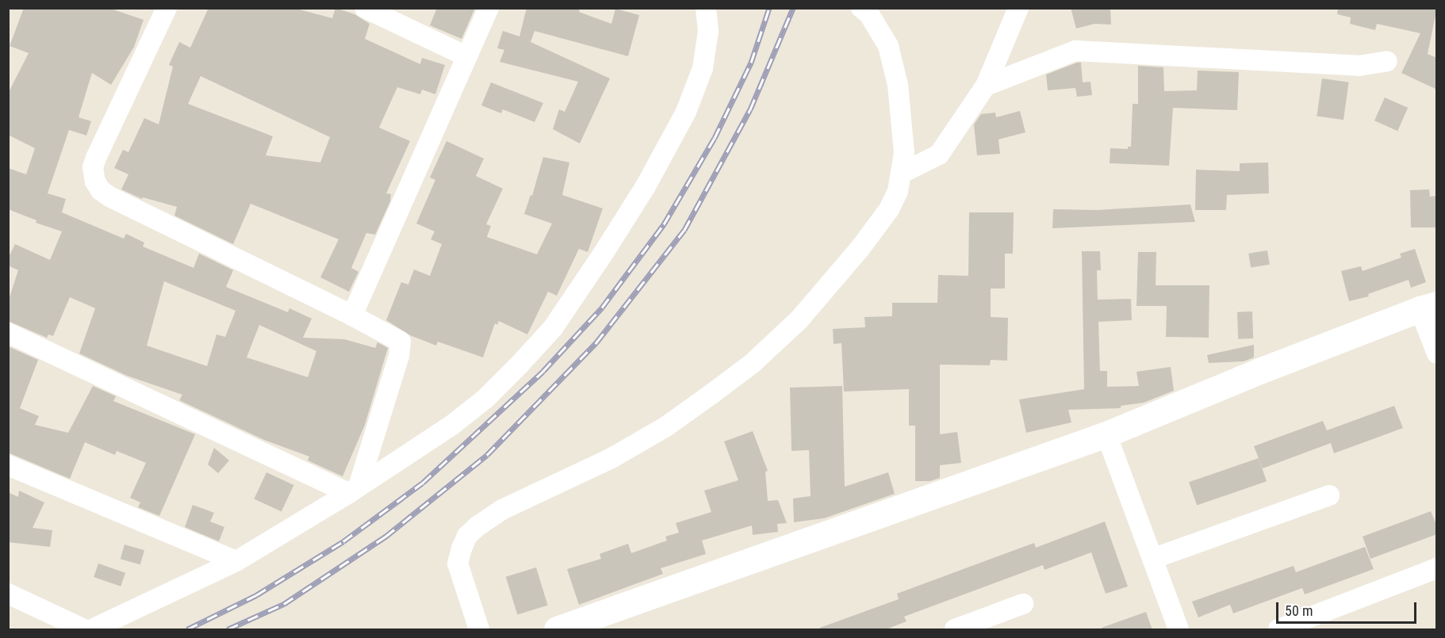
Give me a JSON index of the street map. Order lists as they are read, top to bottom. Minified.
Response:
{"scale_bar":"50 m"}
